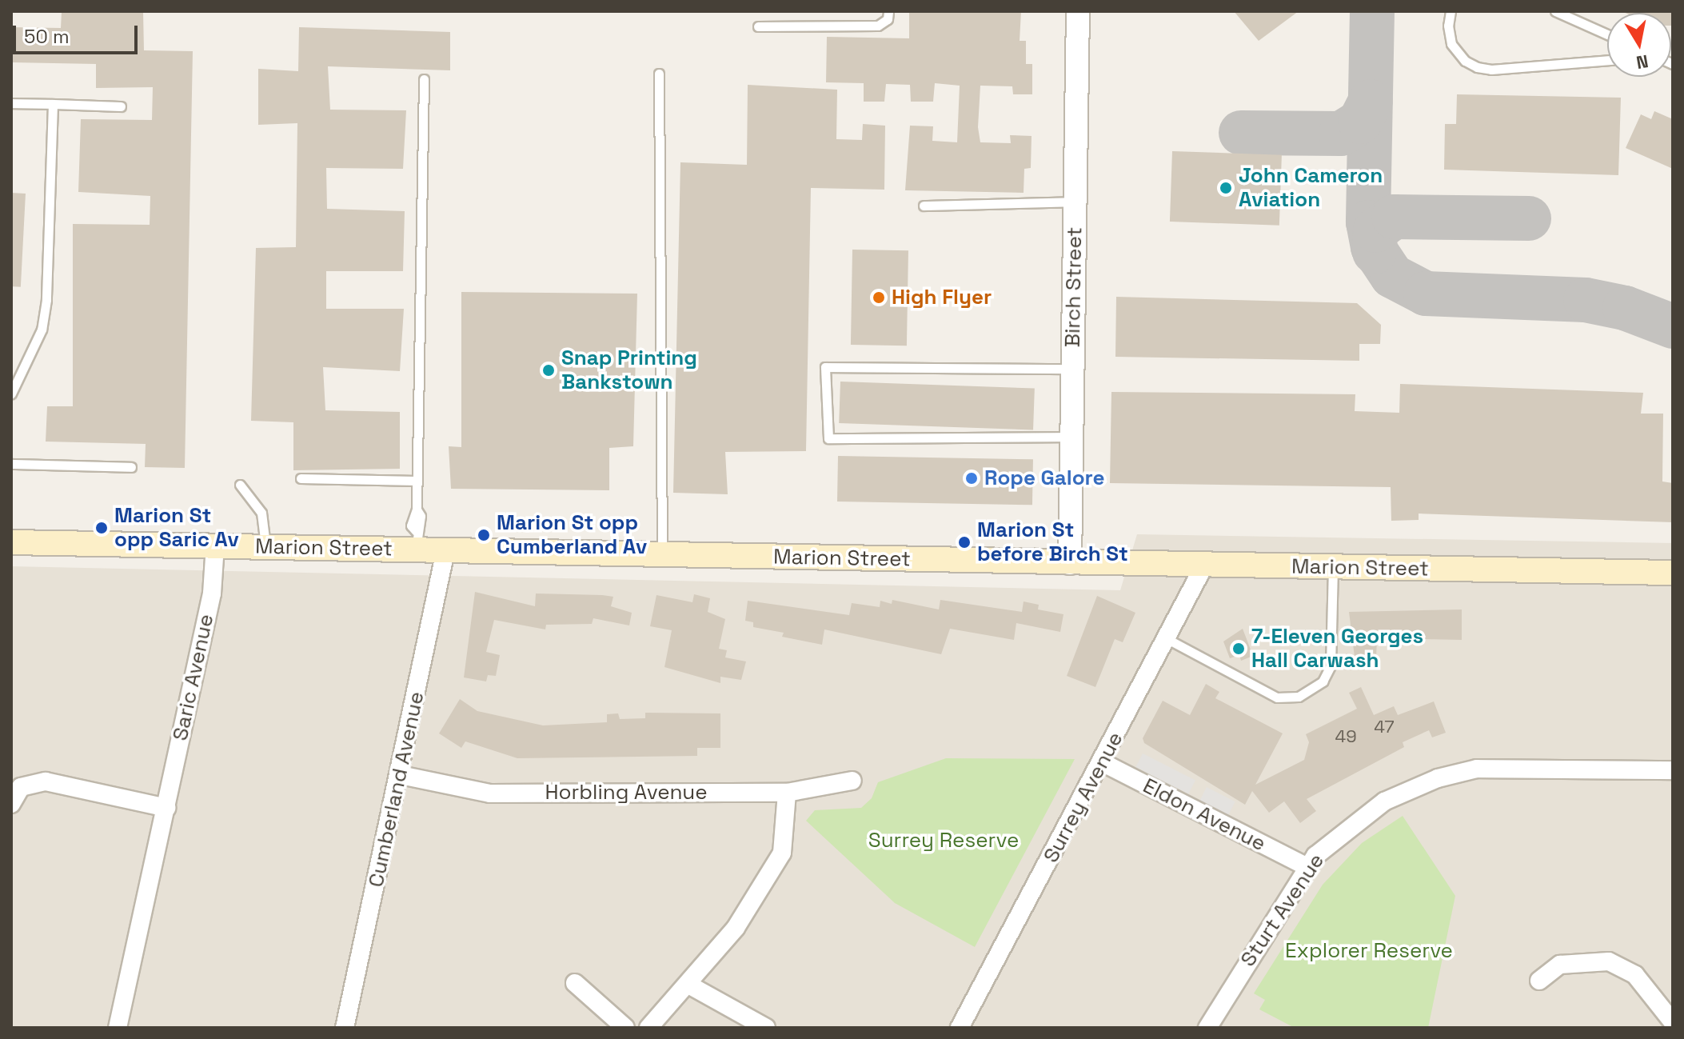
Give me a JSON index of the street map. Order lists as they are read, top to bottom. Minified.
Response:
{"streets":{"main road":["Marion Street"],"street":["Birch Street","Saric Avenue","Cumberland Avenue","Horbling Avenue","Surrey Avenue","Eldon Avenue","Sturt Avenue"]},"crossings":[["Birch Street","Marion Street"],["Marion Street","Saric Avenue"],["Marion Street","Cumberland Avenue"],["Marion Street","Surrey Avenue"],["Cumberland Avenue","Horbling Avenue"],["Surrey Avenue","Eldon Avenue"],["Eldon Avenue","Sturt Avenue"]],"parks":["Surrey Reserve","Explorer Reserve"],"places":["John Cameron Aviation","High Flyer","Snap Printing Bankstown","Rope Galore","Marion St opp Saric Av","Marion St opp Cumberland Av","Marion St before Birch St","7-Eleven Georges Hall Carwash"],"house_numbers":["47","49"],"scale_bar":"50 m","north":"bottom"}
